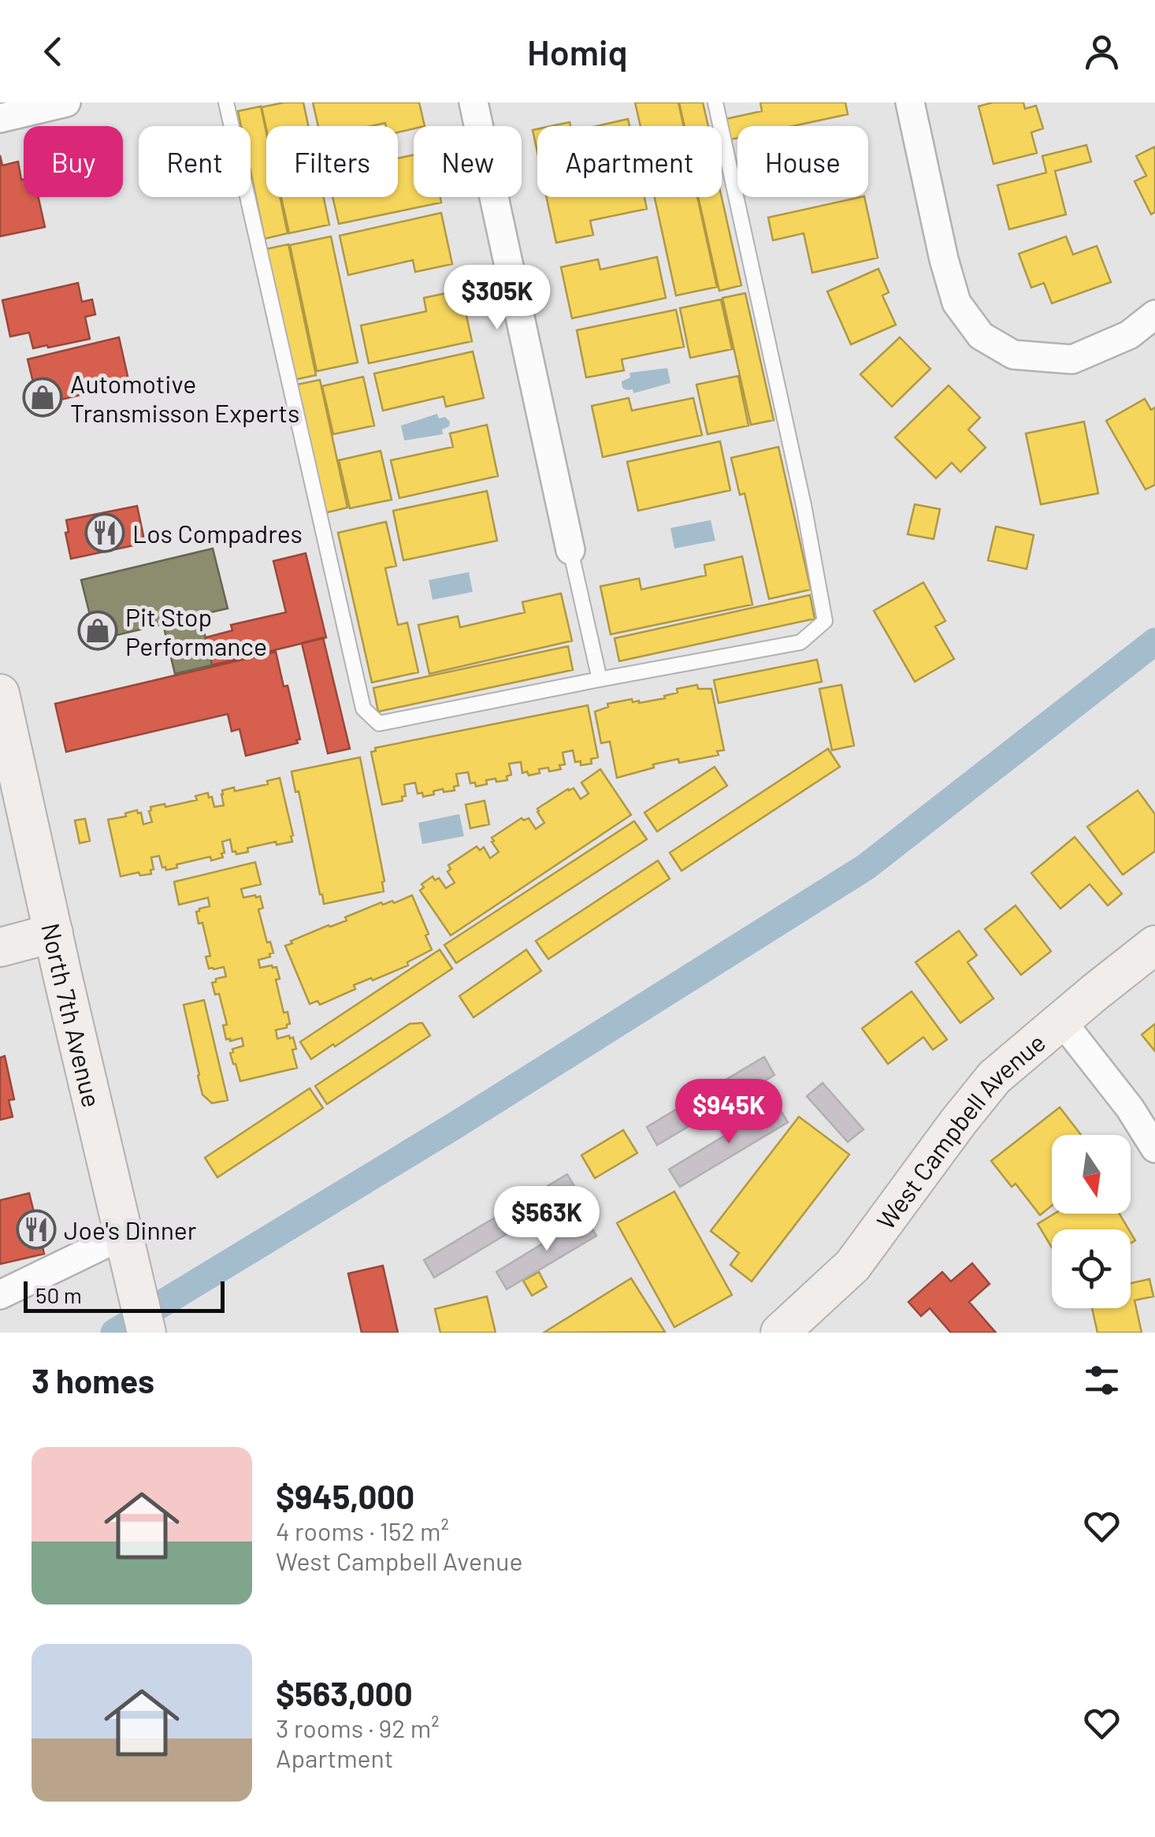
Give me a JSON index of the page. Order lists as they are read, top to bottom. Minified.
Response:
{"streets":{"main road":["North 7th Avenue","West Campbell Avenue"]},"places":{"shop":["Automotive Transmisson Experts","Pit Stop Performance"],"restaurant":["Los Compadres","Joe's Dinner"]},"scale_bar":"50 m","north":"bottom","page":{"header":"Homiq","chip":["Buy","Rent","Filters","New","Apartment","House"],"price":["$305K","$945K","$563K"],"scale":"50 m","heading":"3 homes","list":[{"name":"$945,000","note":"4 rooms · 152 m² · West Campbell Avenue"},{"name":"$563,000","note":"3 rooms · 92 m² · Apartment"}]}}
